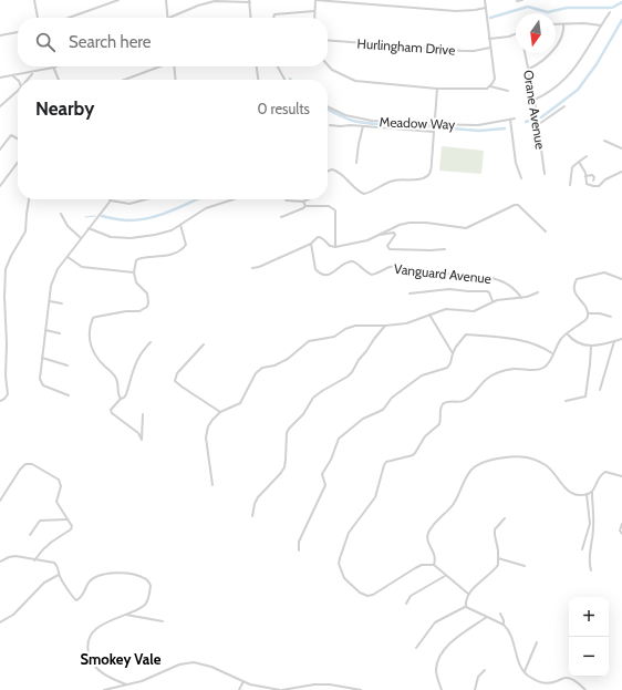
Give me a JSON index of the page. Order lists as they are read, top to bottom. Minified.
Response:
{"streets":{"street":["Hurlingham Drive","Orane Avenue","Meadow Way","Vanguard Avenue"]},"districts":["Smokey Vale"],"north":"bottom","page":{"search":"Search here","heading":["Nearby","0 results"],"map_buttons":["+","−"]}}
